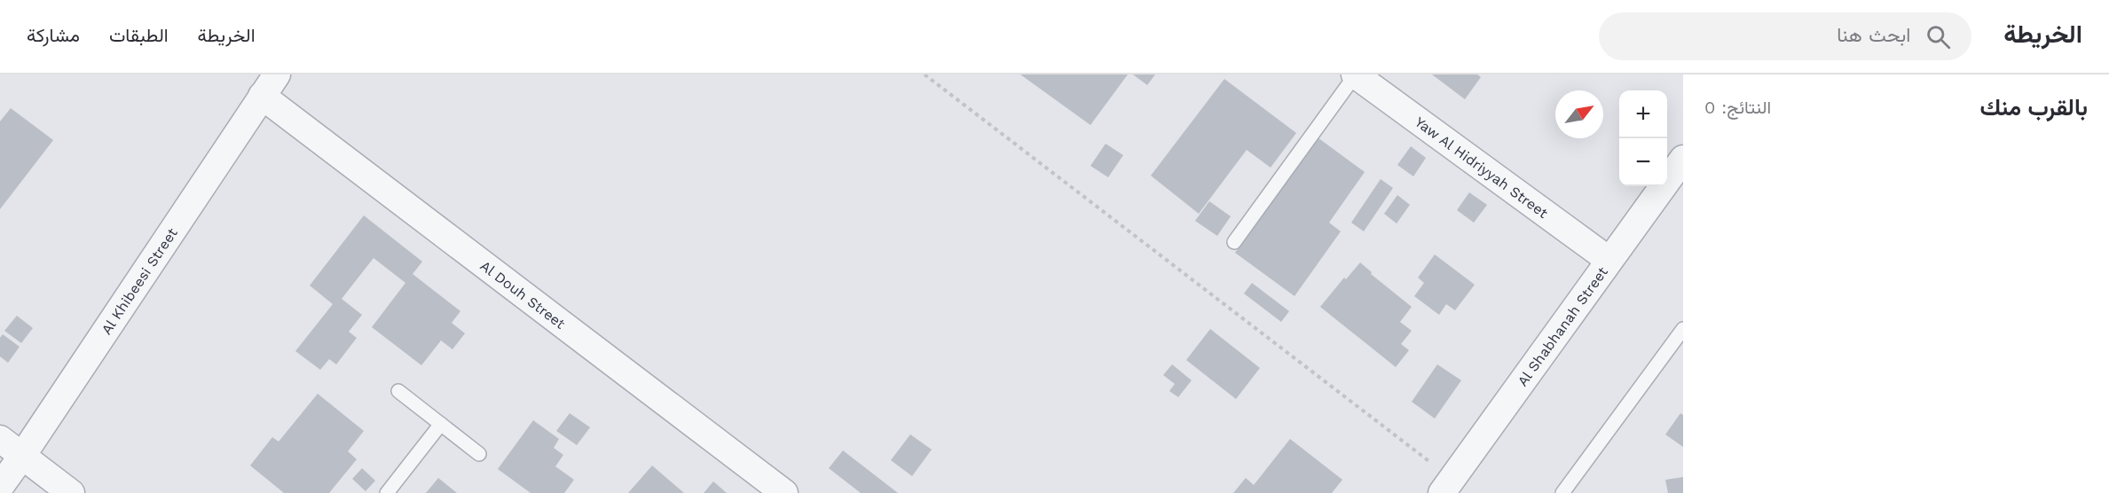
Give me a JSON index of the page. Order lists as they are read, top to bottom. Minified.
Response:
{"streets":{"street":["Yaw Al Hidriyyah Street","Al Khibeesi Street","Al Douh Street","Al Shabhanah Street"]},"crossings":[["Yaw Al Hidriyyah Street","Al Shabhanah Street"],["Al Khibeesi Street","Al Douh Street"]],"north":"top right","page":{"header":"الخريطة","search":"ابحث هنا","nav":["الخريطة","الطبقات","مشاركة"],"heading":["بالقرب منك","النتائج: 0"],"map_buttons":["+","−"]}}
